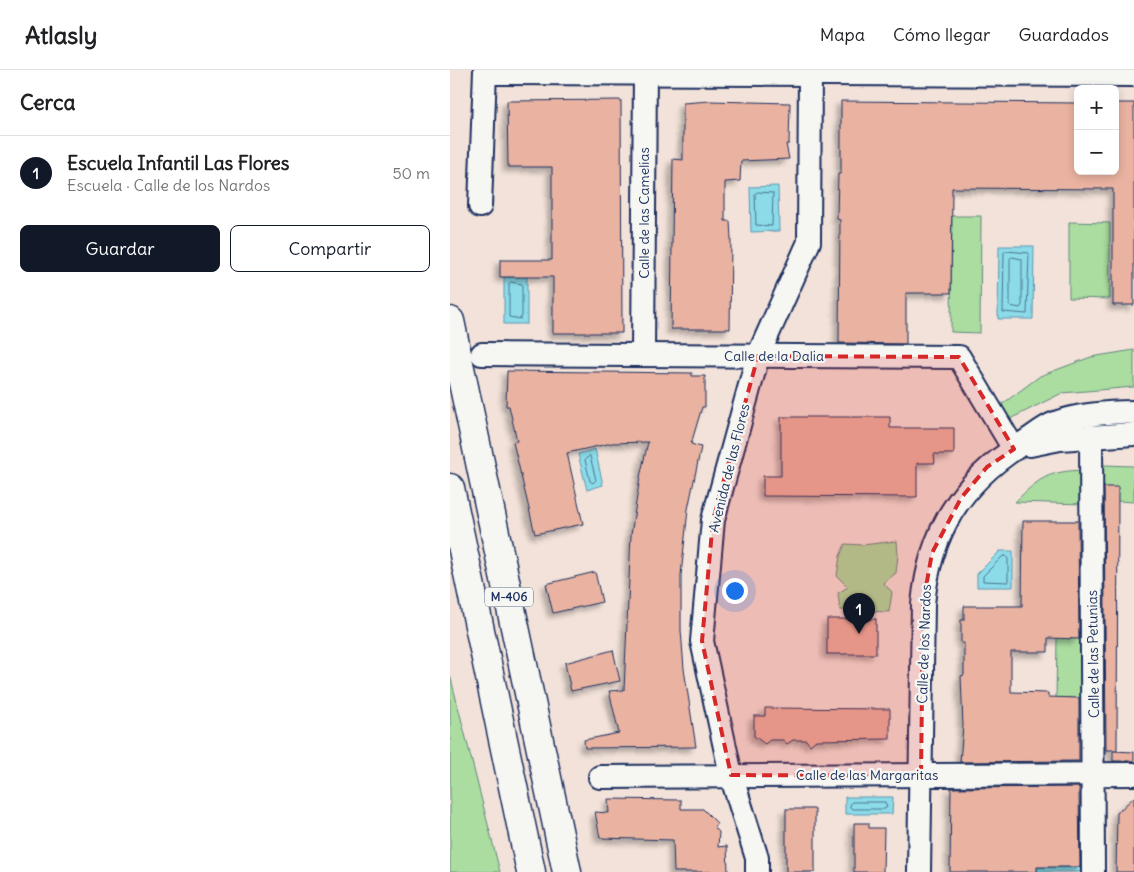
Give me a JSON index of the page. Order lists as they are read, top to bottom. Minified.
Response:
{"streets":{"highway":["M-406"],"street":["Calle de las Camelias","Calle de la Dalia","Avenida de las Flores","Calle de los Nardos","Calle de las Petunias","Calle de las Margaritas"]},"crossings":[["Calle de las Camelias","Calle de la Dalia"],["Calle de la Dalia","Avenida de las Flores"],["Calle de la Dalia","Calle de los Nardos"],["Avenida de las Flores","Calle de las Margaritas"],["Calle de los Nardos","Calle de las Petunias"],["Calle de los Nardos","Calle de las Margaritas"],["Calle de las Petunias","Calle de las Margaritas"]],"page":{"header":"Atlasly","nav":["Mapa","Cómo llegar","Guardados"],"heading":"Cerca","map_buttons":["+","−"],"list":[{"mark":"1","name":"Escuela Infantil Las Flores","note":"Escuela · Calle de los Nardos","value":"50 m"}],"buttons":["Guardar","Compartir"],"pins":"1"}}
